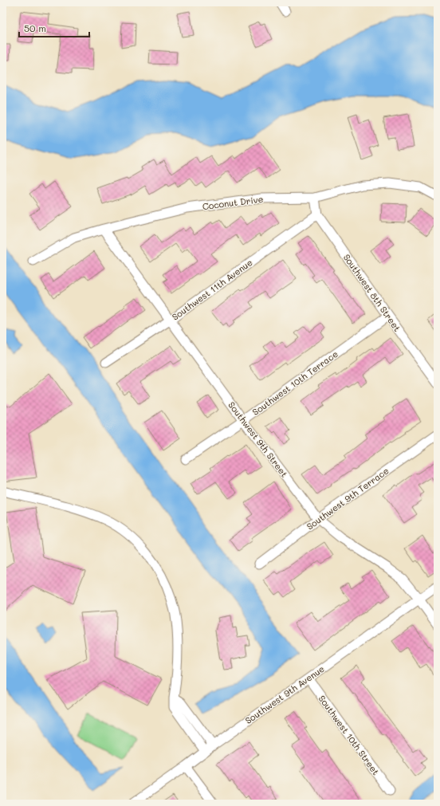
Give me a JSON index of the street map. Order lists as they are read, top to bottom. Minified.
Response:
{"streets":{"street":["Coconut Drive","Southwest 11th Avenue","Southwest 8th Street","Southwest 10th Terrace","Southwest 9th Street","Southwest 9th Terrace","Southwest 9th Avenue","Southwest 10th Street"]},"crossings":[["Coconut Drive","Southwest 8th Street"],["Coconut Drive","Southwest 9th Street"],["Southwest 11th Avenue","Southwest 8th Street"],["Southwest 11th Avenue","Southwest 9th Street"],["Southwest 8th Street","Southwest 10th Terrace"],["Southwest 10th Terrace","Southwest 9th Street"],["Southwest 9th Street","Southwest 9th Terrace"],["Southwest 9th Street","Southwest 9th Avenue"],["Southwest 9th Avenue","Southwest 10th Street"]],"scale_bar":"50 m"}
